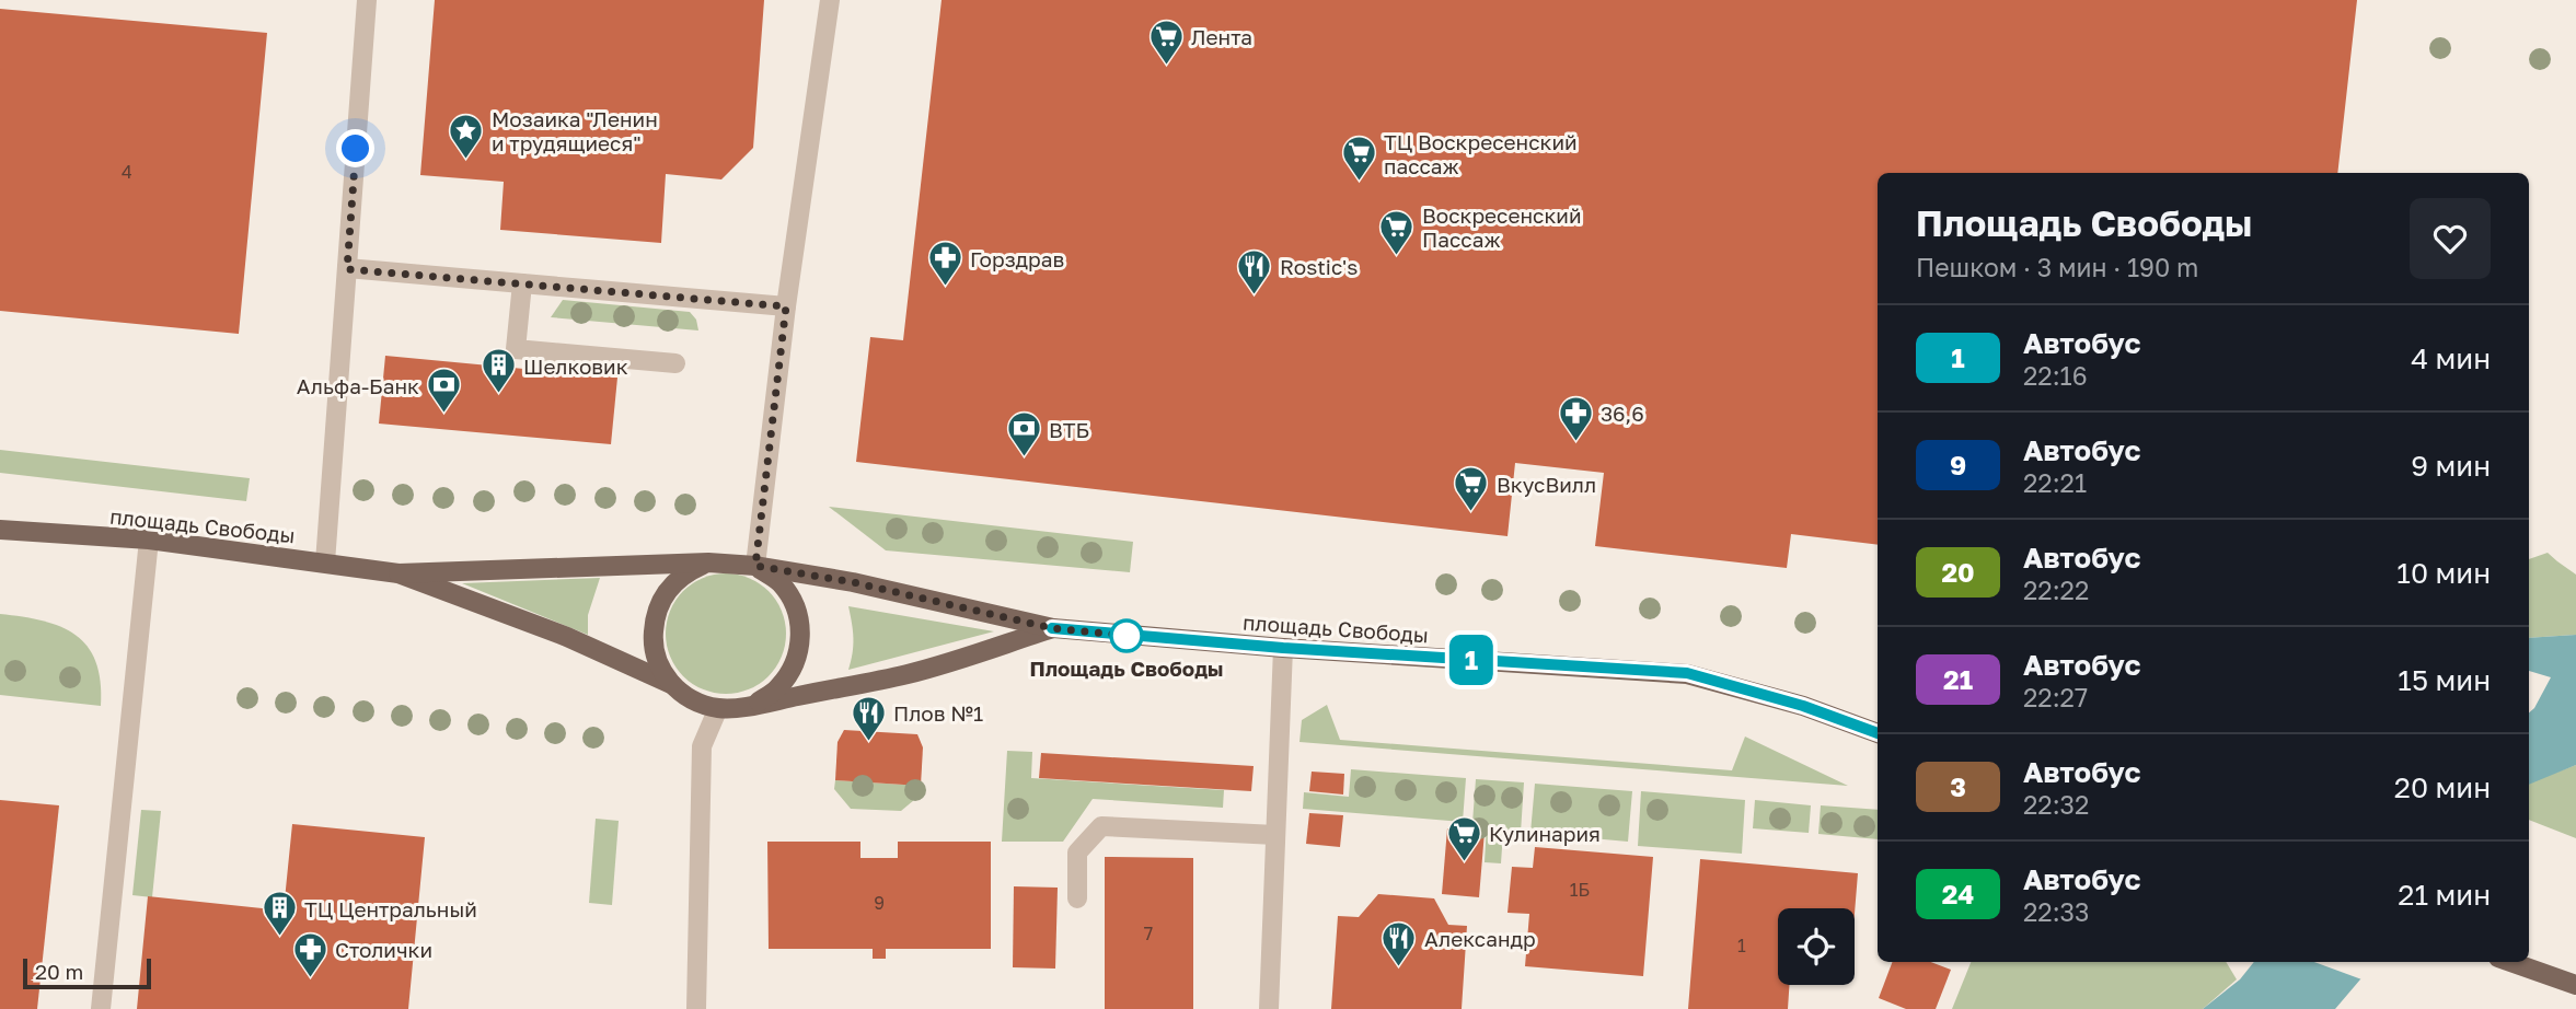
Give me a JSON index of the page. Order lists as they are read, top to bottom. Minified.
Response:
{"streets":{"main road":["площадь Свободы"]},"places":{"supermarket":["Лента","ТЦ Воскресенский пассаж","Воскресенский Пассаж","ВкусВилл","Кулинария"],"place":["Мозаика \"Ленин и трудящиеся\""],"pharmacy":["Горздрав","36,6","Столички"],"restaurant":["Rostic's","Плов №1","Александр"],"building":["Шелковик","ТЦ Центральный"],"bank":["Альфа-Банк","ВТБ"],"other":["Площадь Свободы"]},"lines":["bus line 1"],"house_numbers":["4","1Б","9","7","1"],"scale_bar":"20 m","page":{"on_map":"1","heading":["Площадь Свободы","Пешком · 3 мин · 190 m"],"list":[{"mark":"1","name":"Автобус","note":"22:16","value":"4 мин"},{"mark":"9","name":"Автобус","note":"22:21","value":"9 мин"},{"mark":"20","name":"Автобус","note":"22:22","value":"10 мин"},{"mark":"21","name":"Автобус","note":"22:27","value":"15 мин"},{"mark":"3","name":"Автобус","note":"22:32","value":"20 мин"},{"mark":"24","name":"Автобус","note":"22:33","value":"21 мин"}],"scale":"20 m"}}
